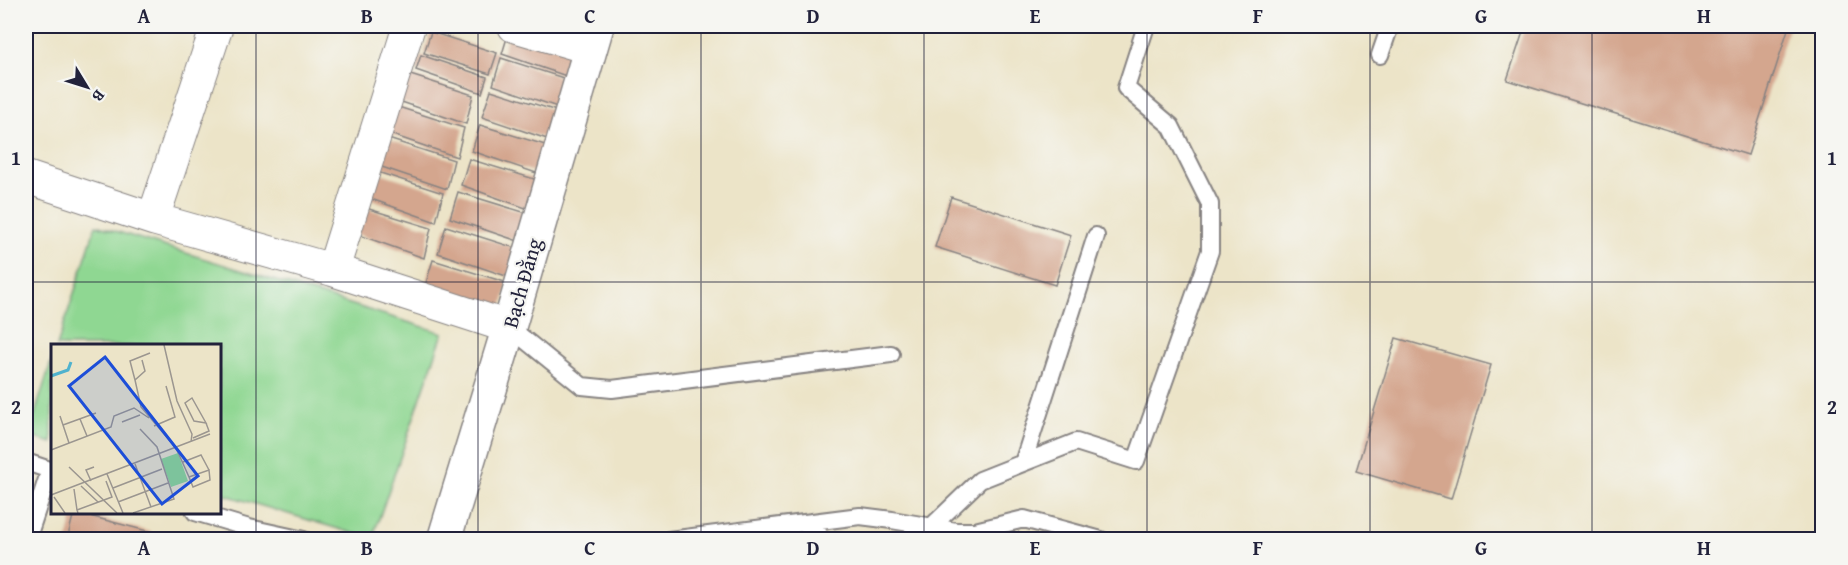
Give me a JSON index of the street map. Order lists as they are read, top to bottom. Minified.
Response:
{"streets":{"street":["Bạch Đằng"]},"north":"bottom right","grid":{"columns":["A","B","C","D","E","F","G","H"],"rows":["1","2"]}}
